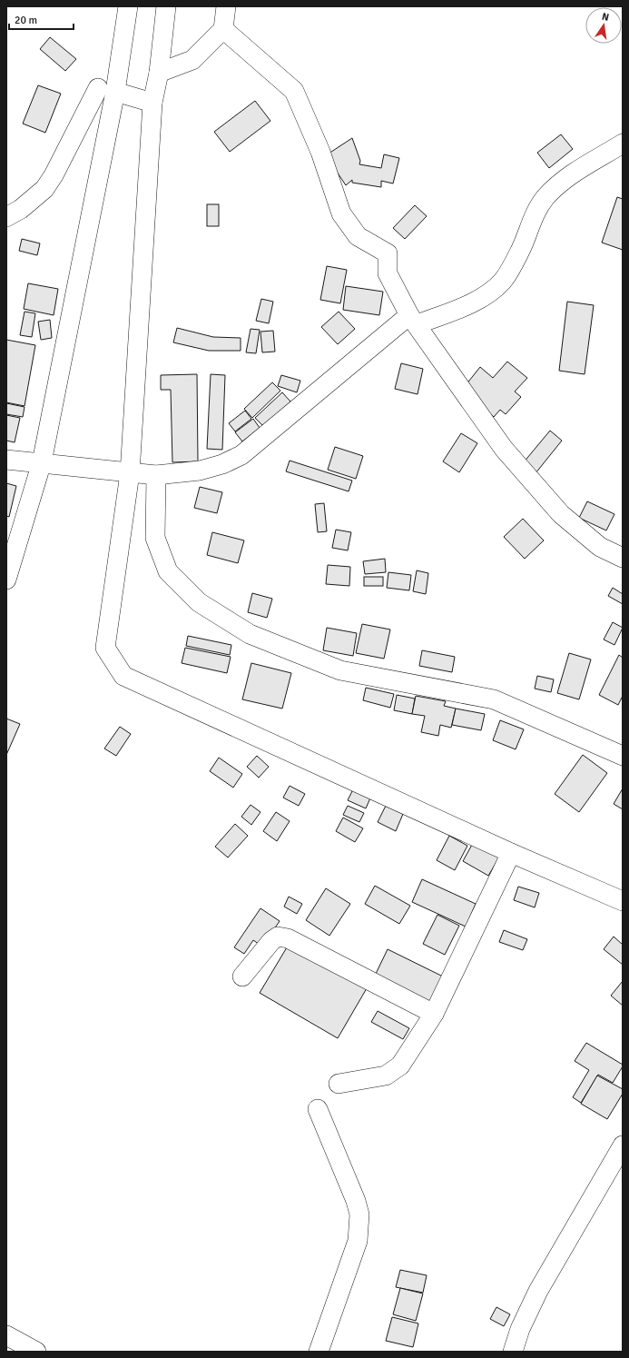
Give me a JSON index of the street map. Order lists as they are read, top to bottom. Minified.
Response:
{"scale_bar":"20 m","north":"top"}
